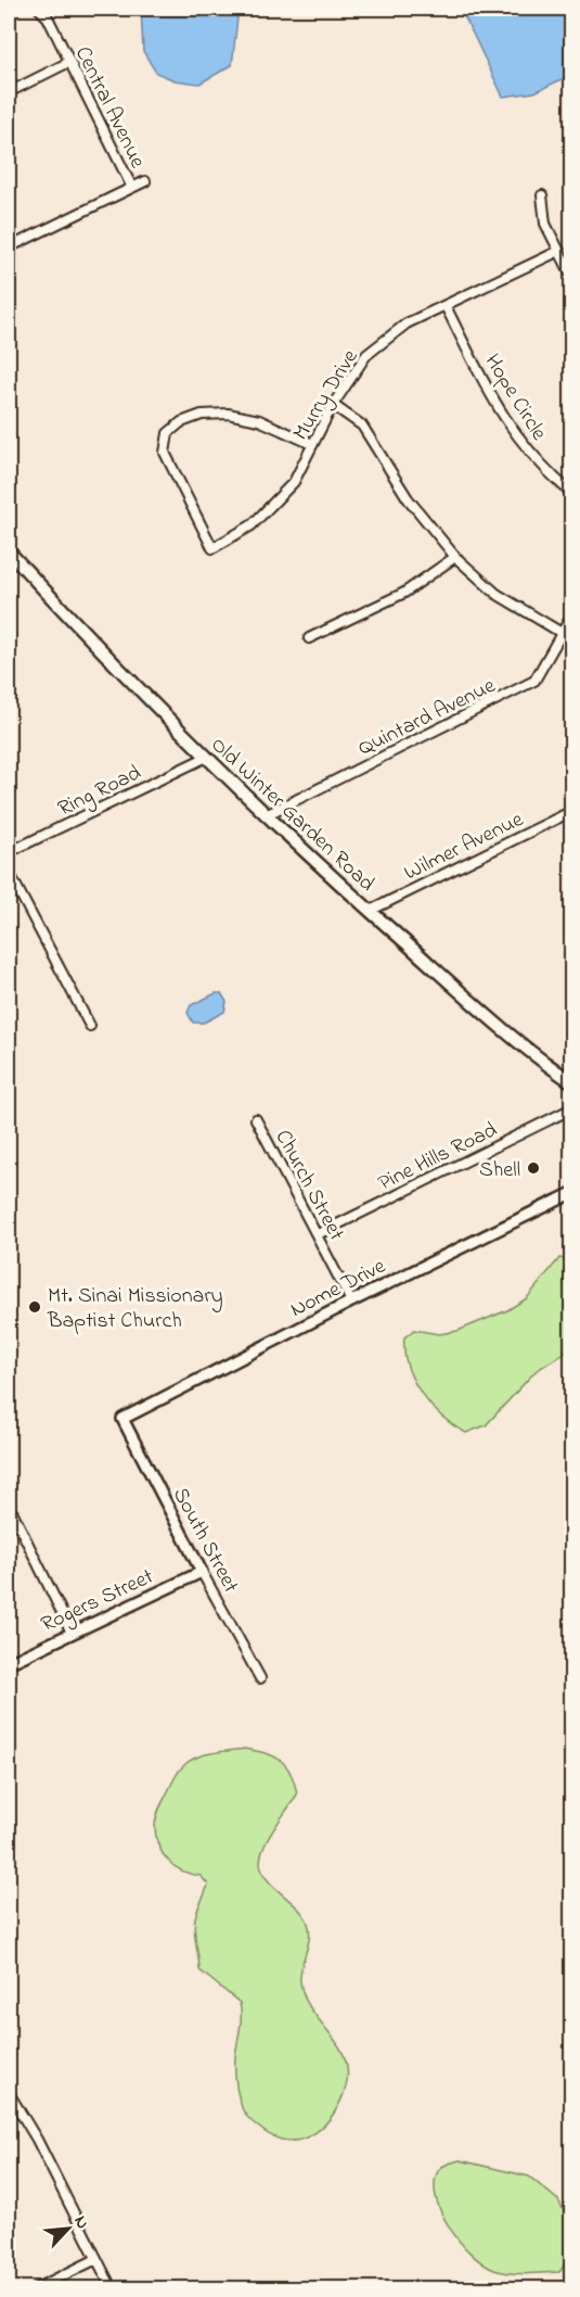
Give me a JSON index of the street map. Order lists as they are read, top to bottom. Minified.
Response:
{"streets":{"main road":["Old Winter Garden Road"],"street":["Central Avenue","Murry Drive","Hope Circle","Quintard Avenue","Ring Road","Wilmer Avenue","Pine Hills Road","Church Street","Nome Drive","South Street","Rogers Street"]},"crossings":[["Murry Drive","Hope Circle"],["Quintard Avenue","Old Winter Garden Road"],["Ring Road","Old Winter Garden Road"],["Old Winter Garden Road","Wilmer Avenue"],["Pine Hills Road","Church Street"],["Church Street","Nome Drive"],["Nome Drive","South Street"],["South Street","Rogers Street"]],"places":["Shell","Mt. Sinai Missionary Baptist Church"],"north":"top right"}
